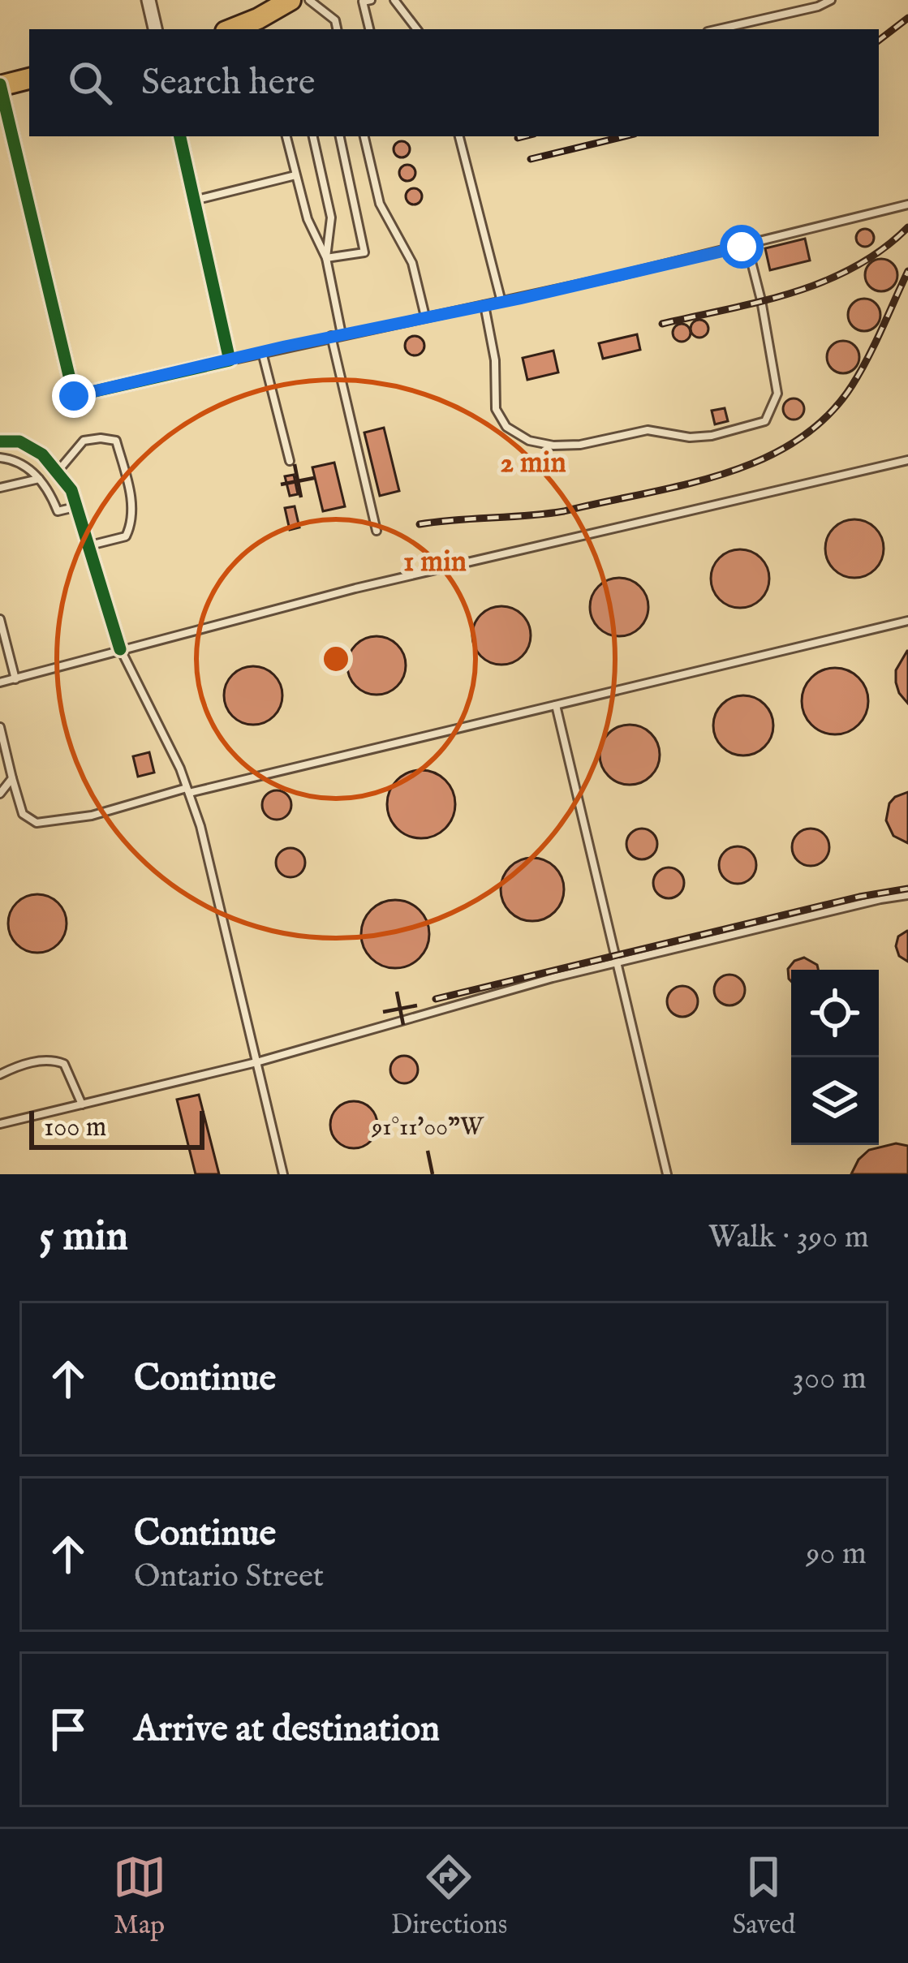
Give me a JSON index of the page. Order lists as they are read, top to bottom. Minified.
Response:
{"scale_bar":"100 m","page":{"search":"Search here","scale":"100 m","heading":["5 min","Walk · 390 m"],"list":[["Continue","300 m"],["Continue","Ontario Street","90 m"],"Arrive at destination"],"nav":["Map","Directions","Saved"]},"coordinates":["91°11'00\"W"],"rings":["2 min","1 min"]}
